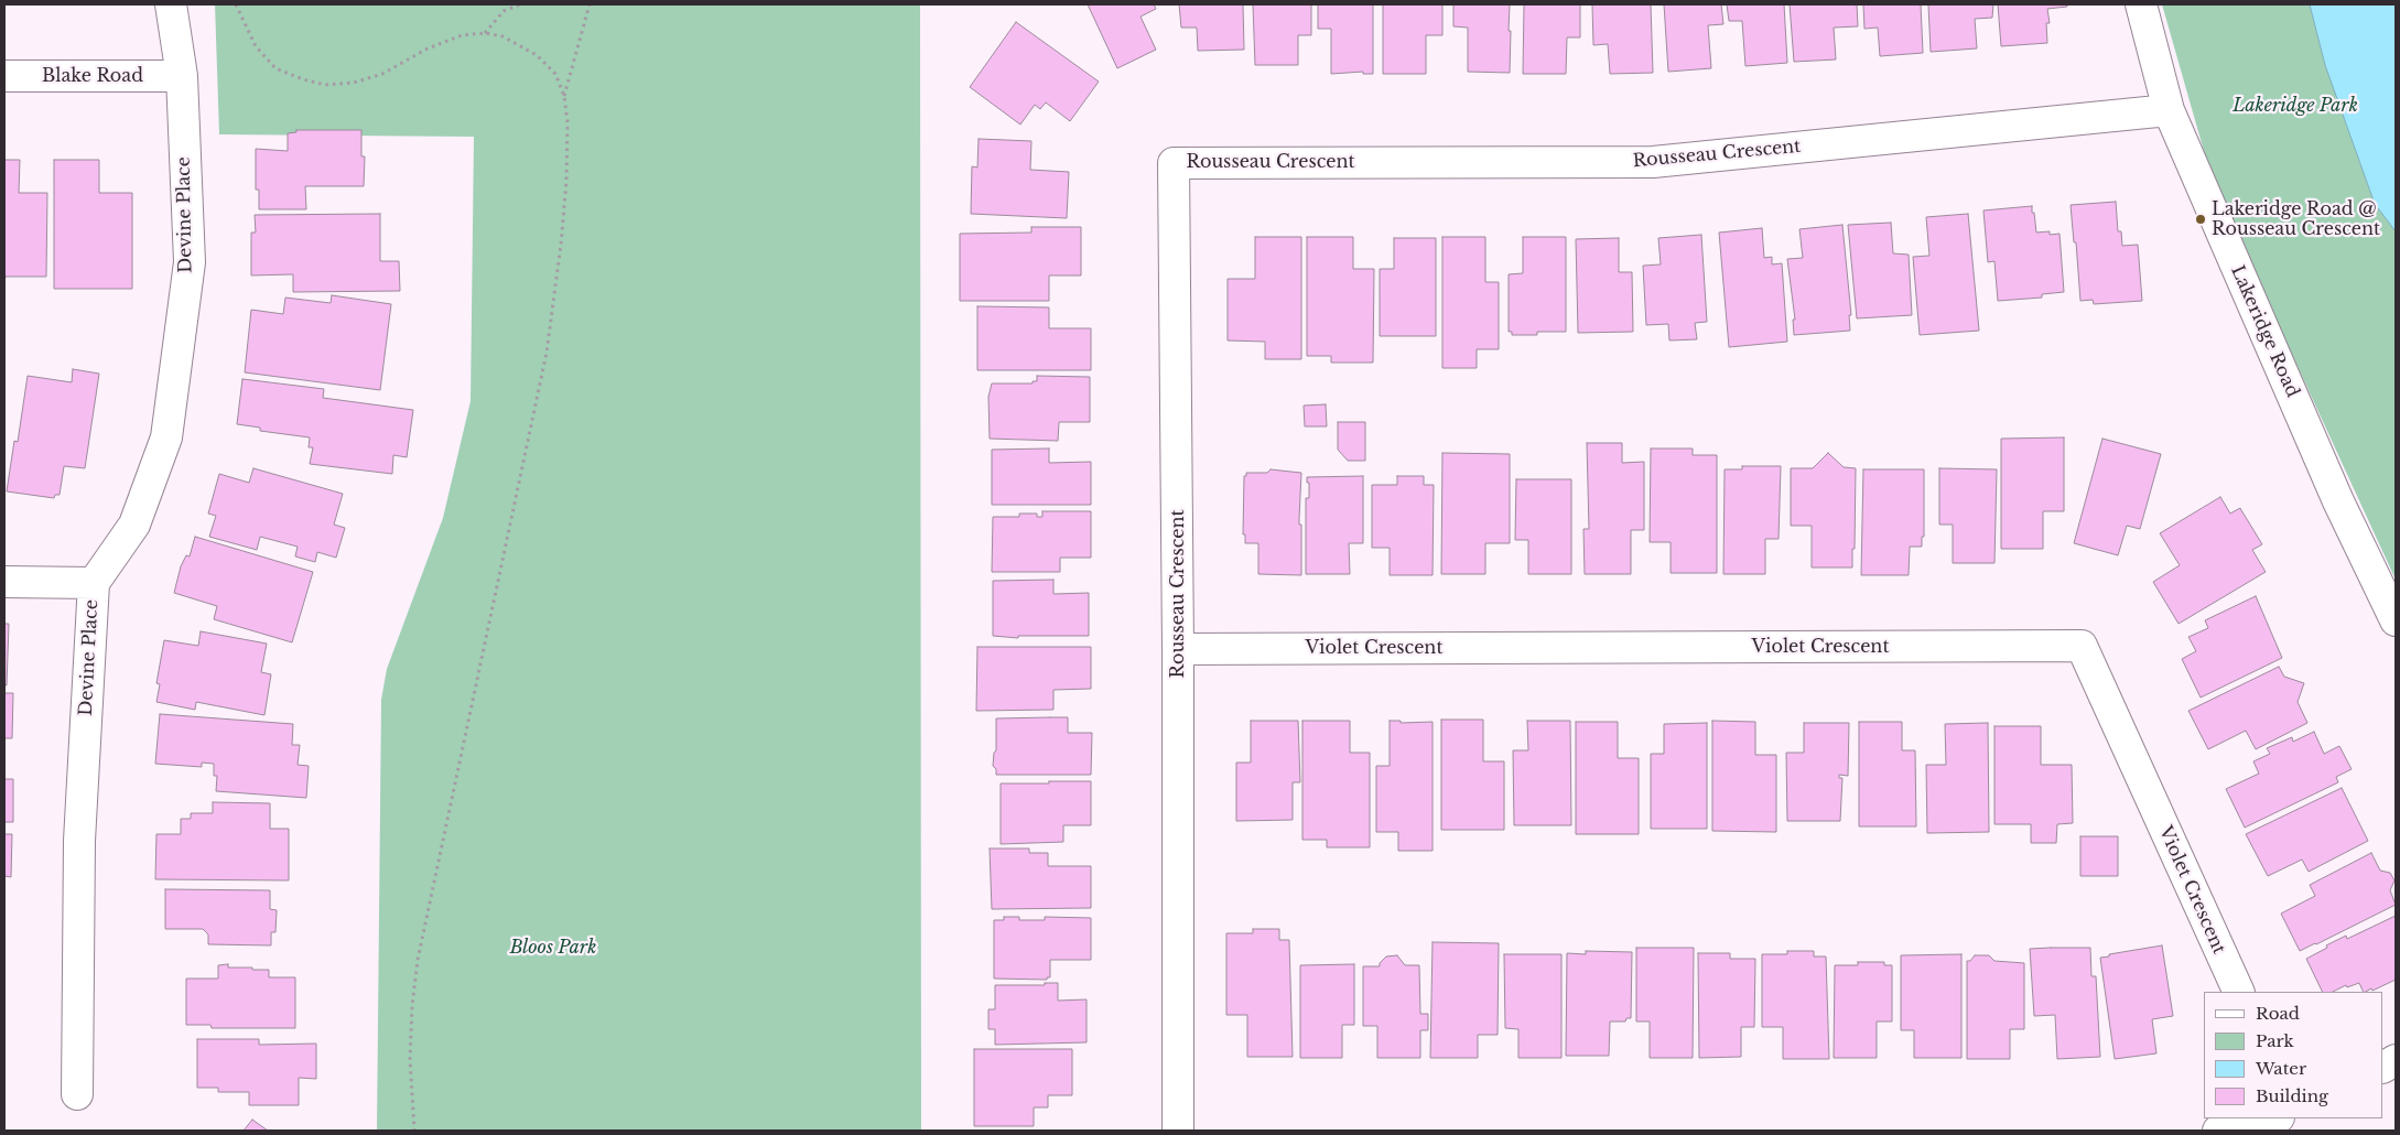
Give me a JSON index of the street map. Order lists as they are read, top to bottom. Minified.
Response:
{"streets":{"street":["Blake Road","Rousseau Crescent","Devine Place","Lakeridge Road","Violet Crescent"]},"crossings":[["Blake Road","Devine Place"],["Rousseau Crescent","Lakeridge Road"],["Rousseau Crescent","Violet Crescent"]],"parks":["Lakeridge Park","Bloos Park"],"places":["Lakeridge Road @ Rousseau Crescent"],"legend":["Road","Park","Water","Building"]}
